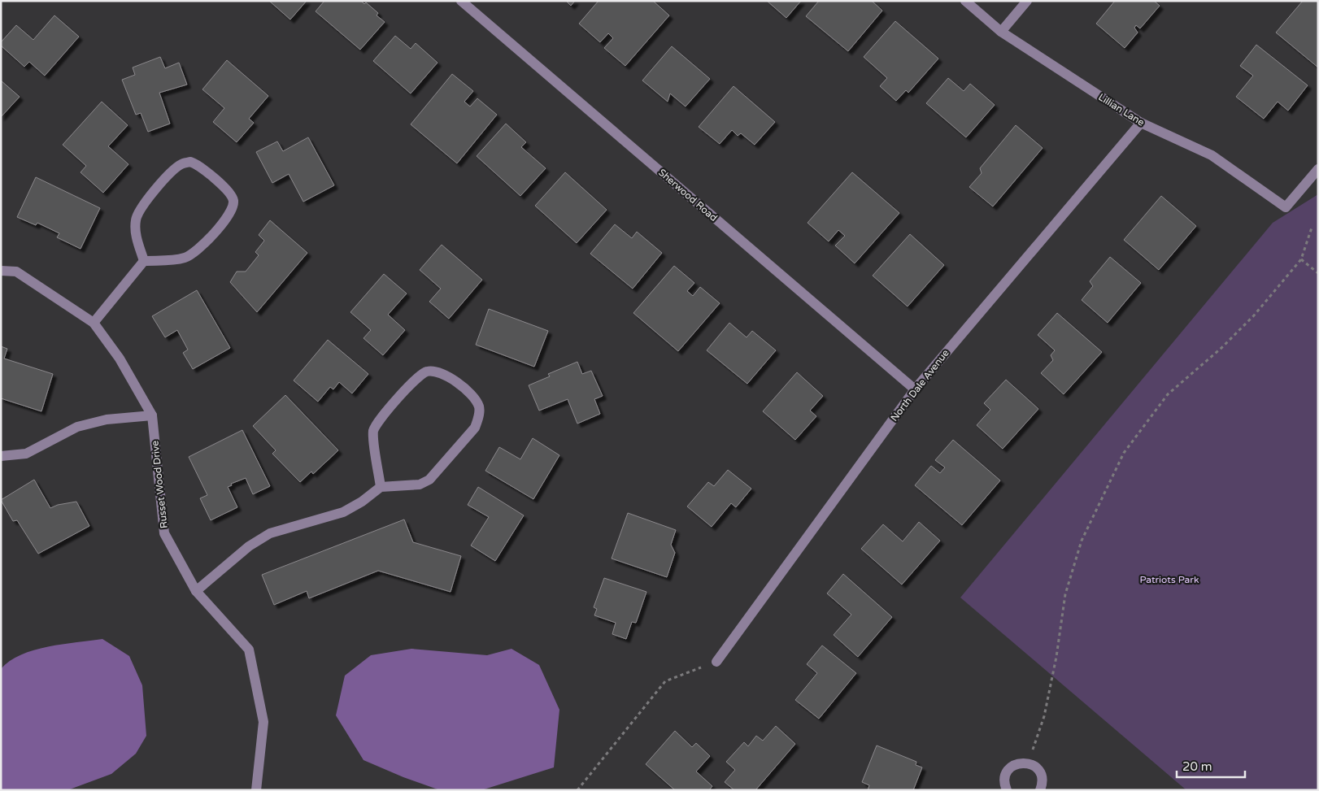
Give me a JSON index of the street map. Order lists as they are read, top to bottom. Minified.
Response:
{"streets":{"street":["Lillian Lane","Sherwood Road","North Dale Avenue","Russet Wood Drive"]},"crossings":[["Lillian Lane","North Dale Avenue"],["Sherwood Road","North Dale Avenue"]],"parks":["Patriots Park"],"scale_bar":"20 m"}
